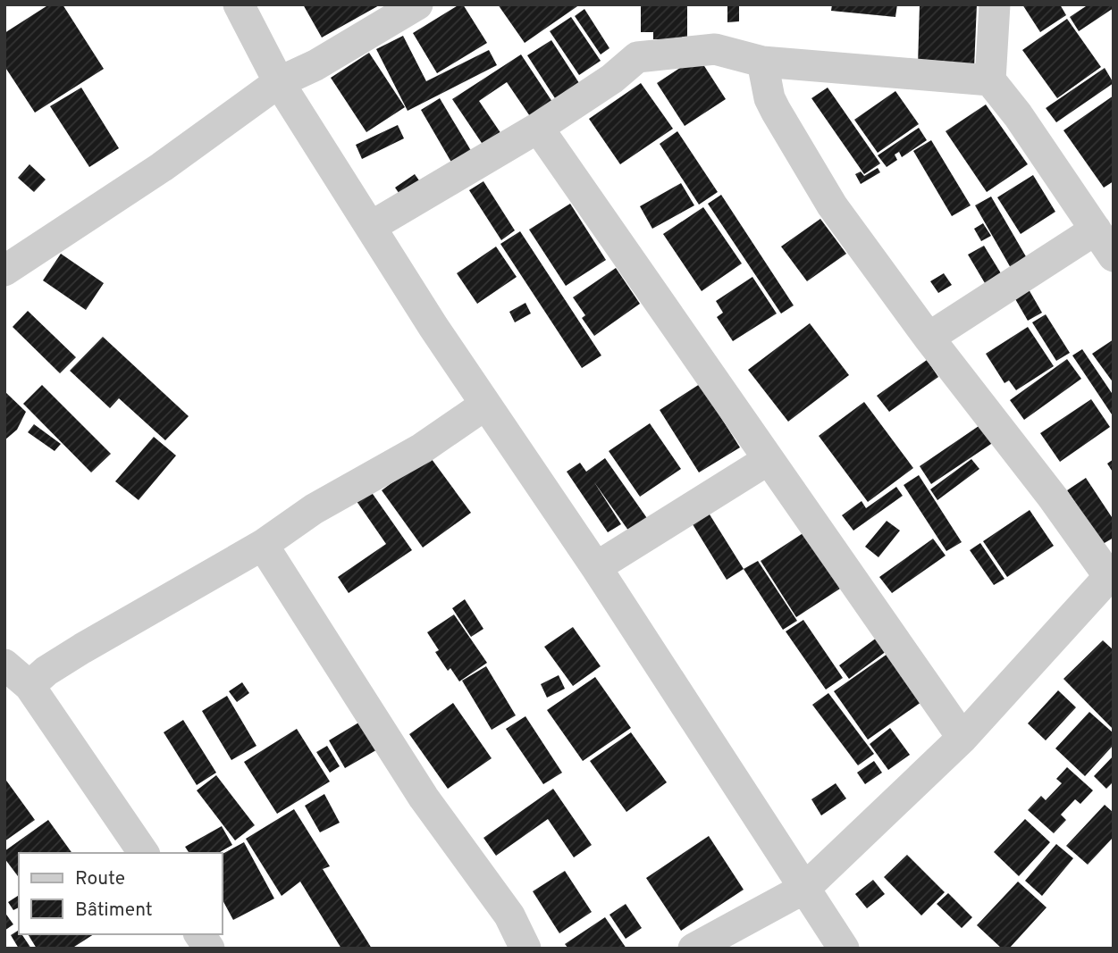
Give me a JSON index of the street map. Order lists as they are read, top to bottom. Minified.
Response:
{"legend":["Route","Bâtiment"]}
